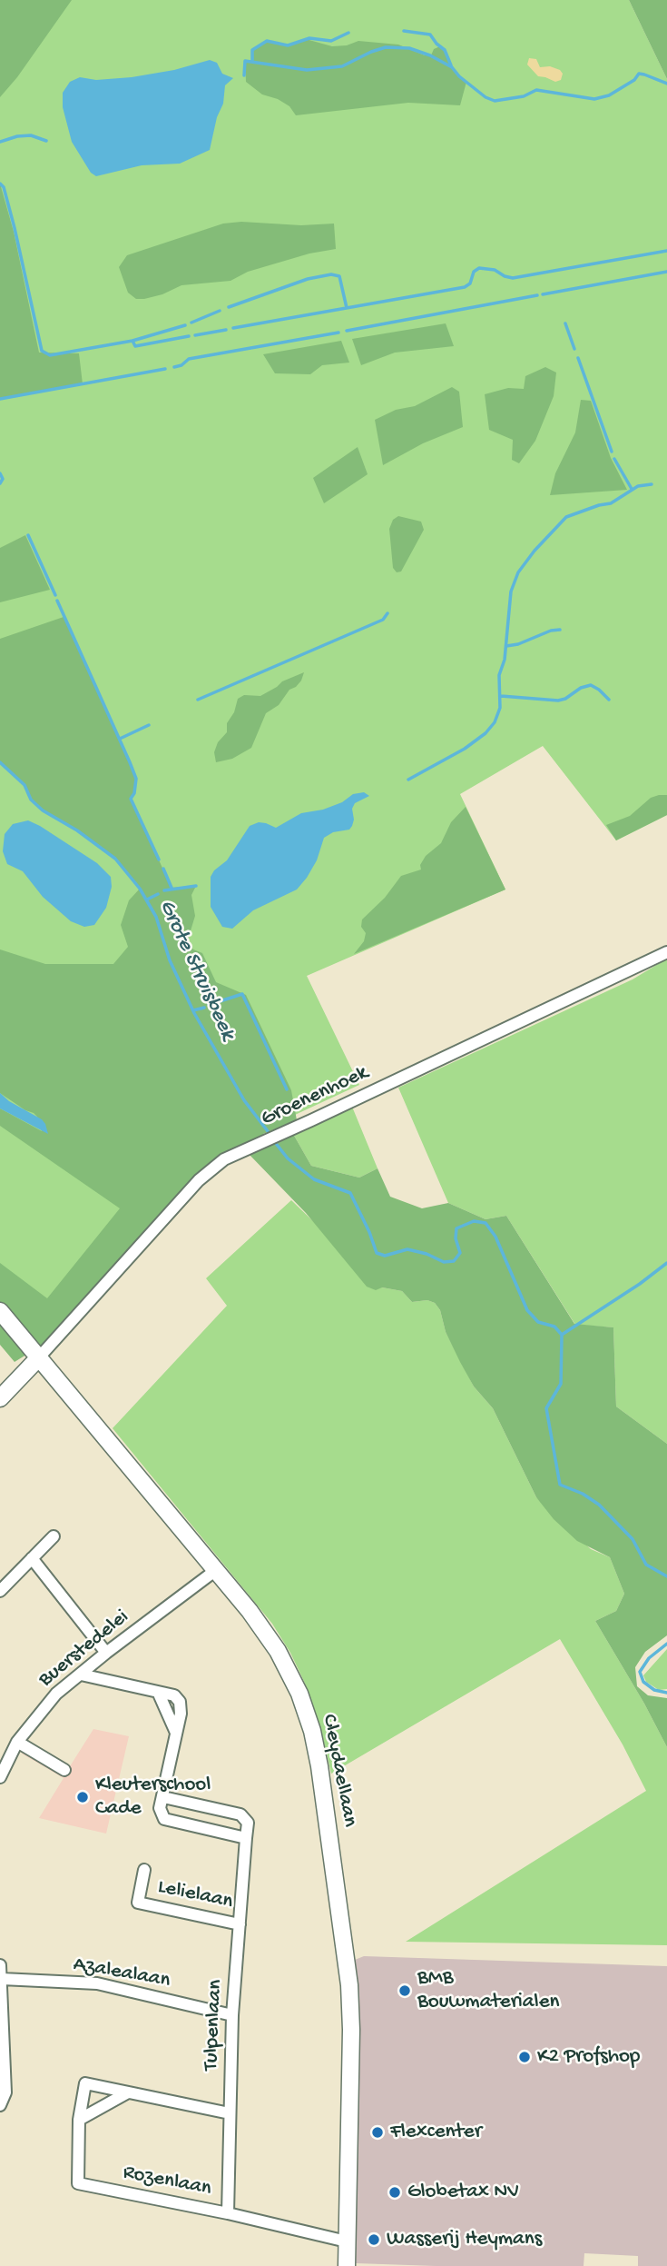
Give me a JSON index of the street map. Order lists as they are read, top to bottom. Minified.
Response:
{"streets":{"street":["Groenenhoek","Buerstedelei","Cleydaellaan","Lelielaan","Azalealaan","Tulpenlaan","Rozenlaan"]},"crossings":[["Groenenhoek","Cleydaellaan"],["Buerstedelei","Cleydaellaan"],["Cleydaellaan","Rozenlaan"],["Lelielaan","Tulpenlaan"],["Azalealaan","Tulpenlaan"],["Tulpenlaan","Rozenlaan"]],"water":["Grote Struisbeek"],"places":["Kleuterschool Cade","BMB Bouwmaterialen","K2 Profshop","Flexcenter","Globetax NV","Wasserij Heymans"]}
